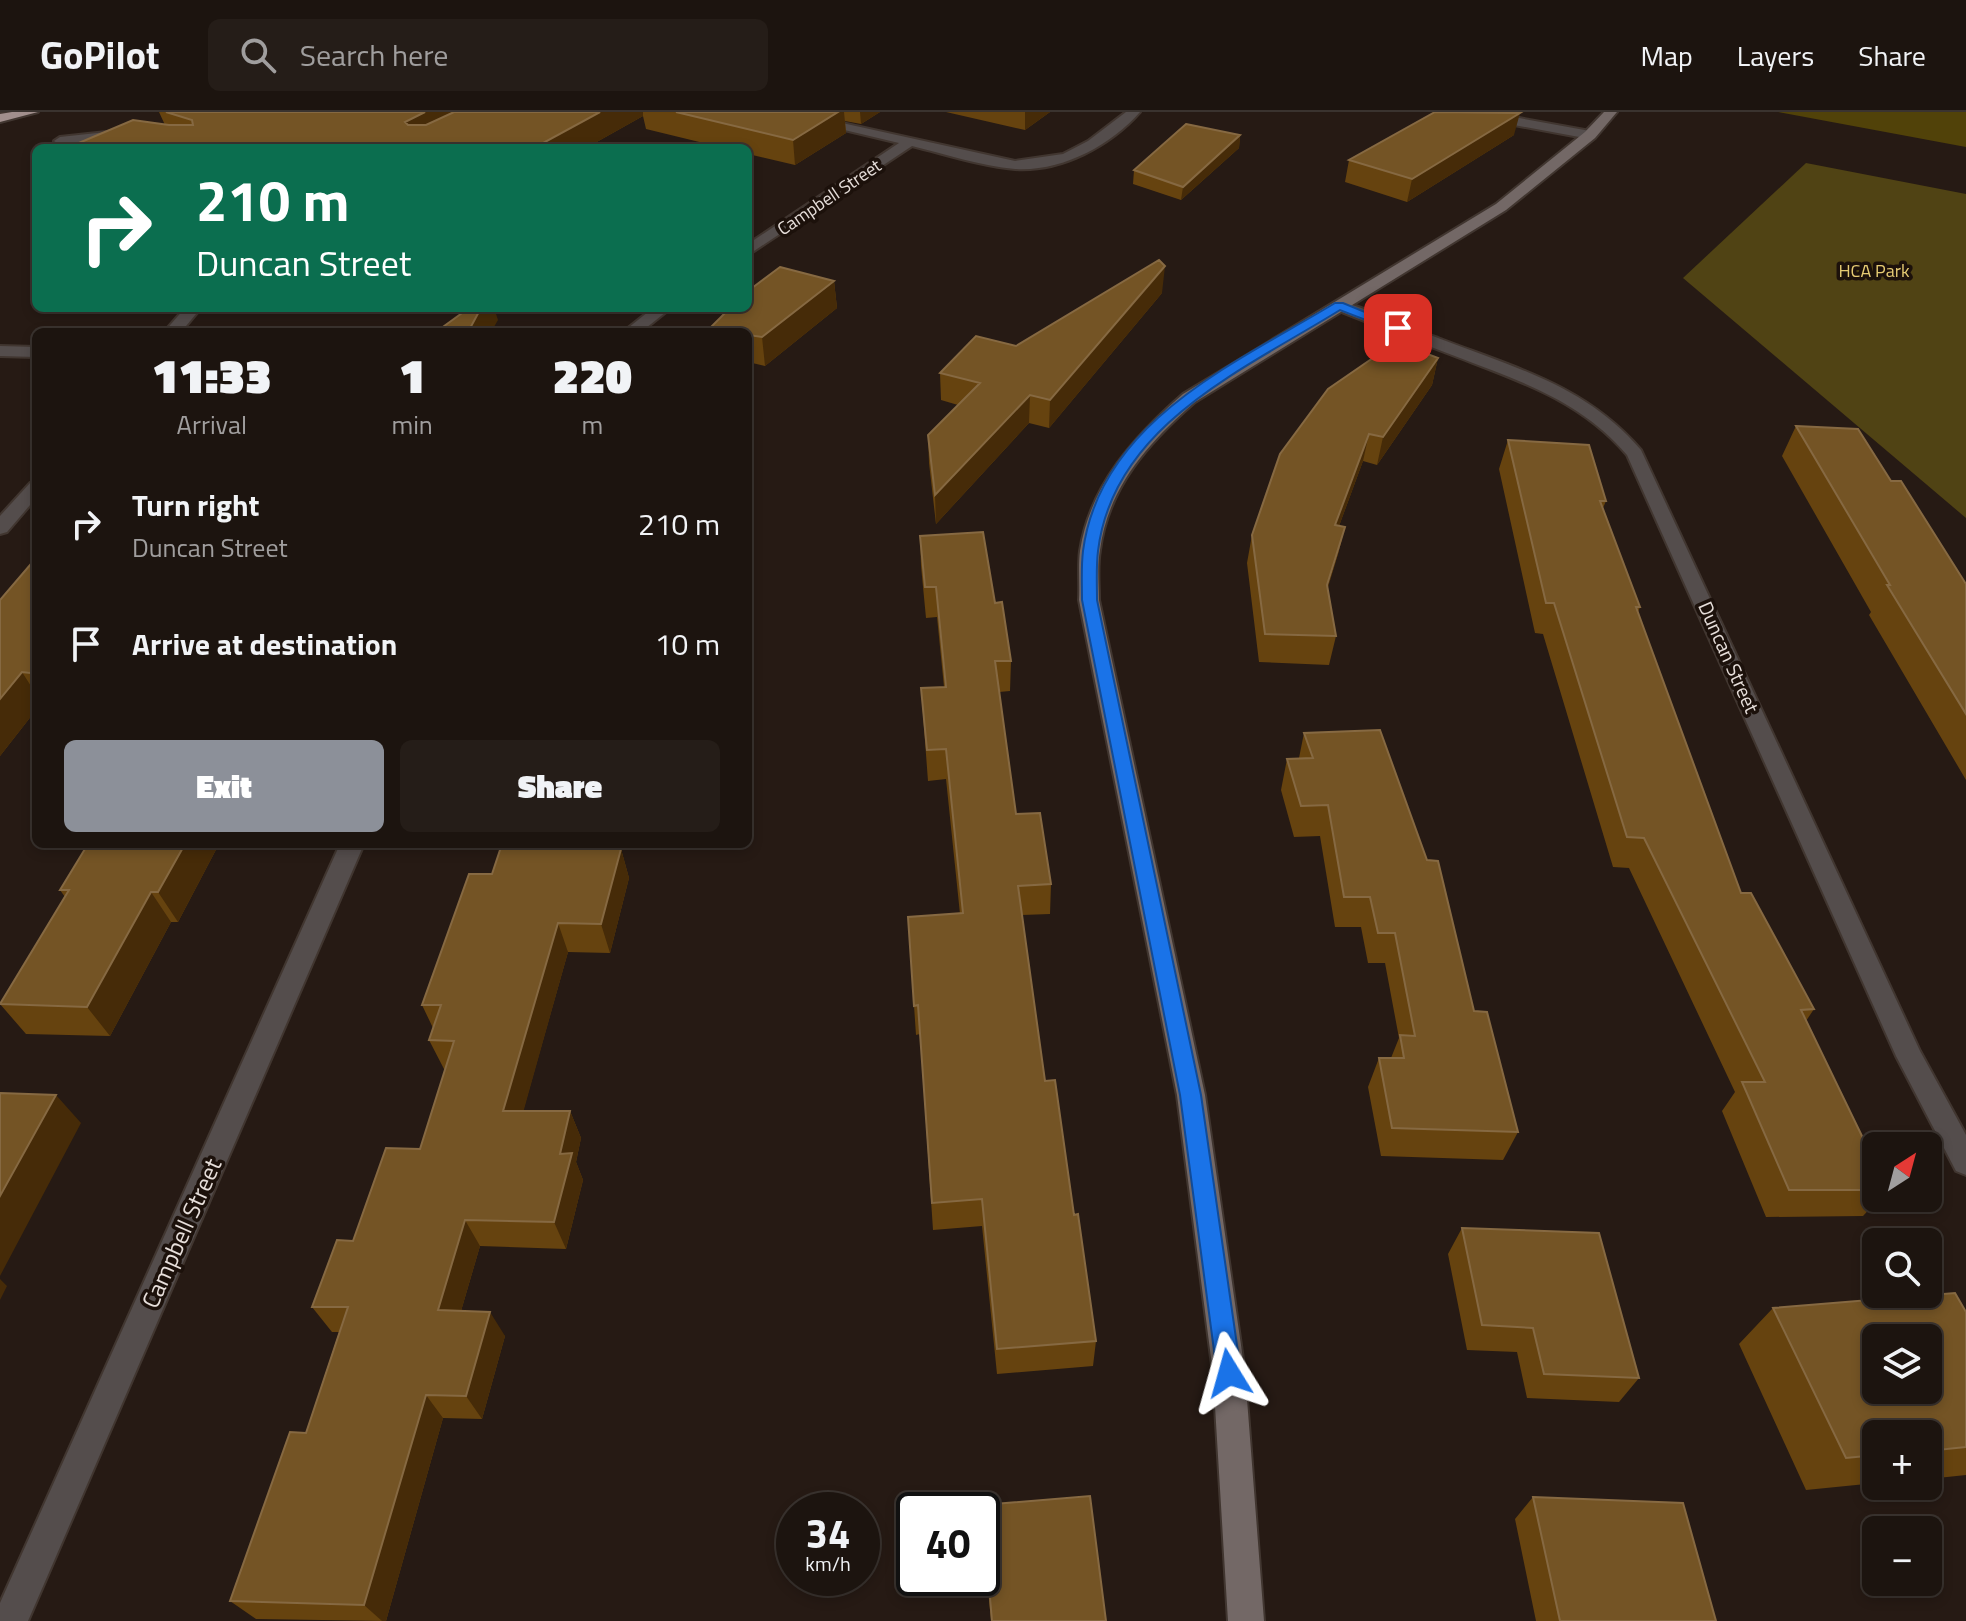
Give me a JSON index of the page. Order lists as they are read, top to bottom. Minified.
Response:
{"streets":{"street":["Campbell Street","Duncan Street"]},"parks":["HCA Park"],"north":"top right","page":{"header":"GoPilot","search":"Search here","nav":["Map","Layers","Share"],"turn":["210 m","Duncan Street"],"eta":["11:33","Arrival","1","min","220","m"],"list":[{"name":"Turn right","note":"Duncan Street","value":"210 m"},{"name":"Arrive at destination","value":"10 m"}],"buttons":["Exit","Share"],"map_buttons":["+","−"],"speed":"34 km/h","limit":"40"}}
